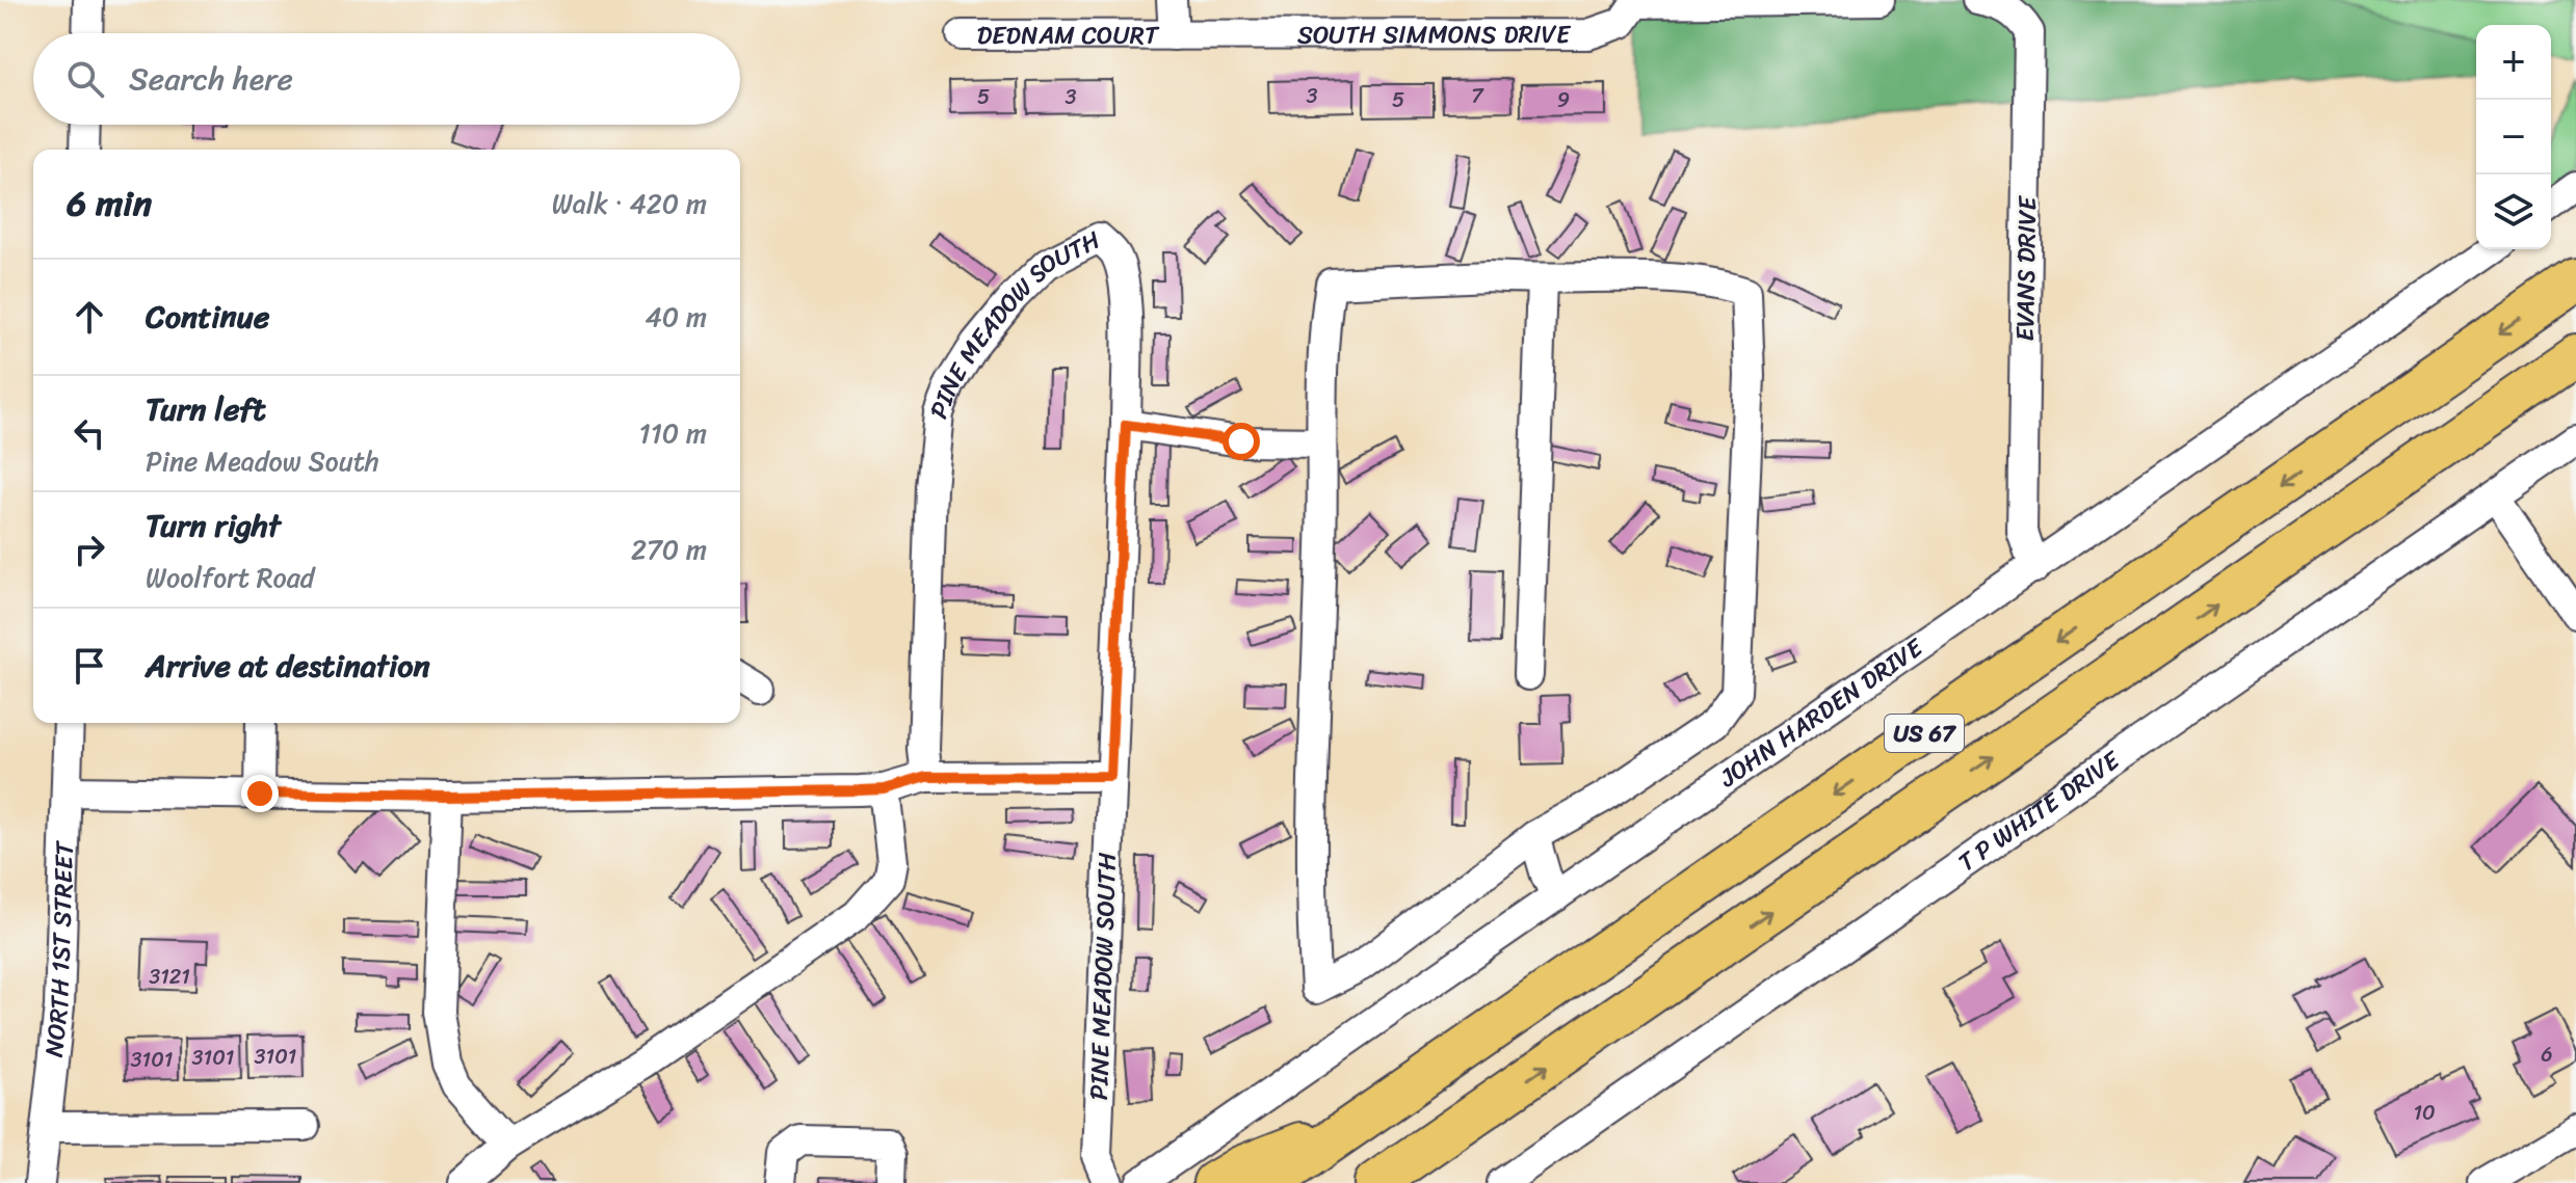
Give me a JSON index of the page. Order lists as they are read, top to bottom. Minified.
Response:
{"streets":{"highway":["US 67"],"street":["DEDNAM COURT","SOUTH SIMMONS DRIVE","EVANS DRIVE","PINE MEADOW SOUTH","JOHN HARDEN DRIVE","T P WHITE DRIVE","NORTH 1ST STREET"]},"crossings":[["DEDNAM COURT","SOUTH SIMMONS DRIVE"],["EVANS DRIVE","JOHN HARDEN DRIVE"]],"house_numbers":["3","7","5","3","5","9","3121","6","3101","3101","3101","10"],"page":{"map_buttons":["+","−"],"search":"Search here","heading":["6 min","Walk · 420 m"],"list":[["Continue","40 m"],["Turn left","Pine Meadow South","110 m"],["Turn right","Woolfort Road","270 m"],"Arrive at destination"]}}
